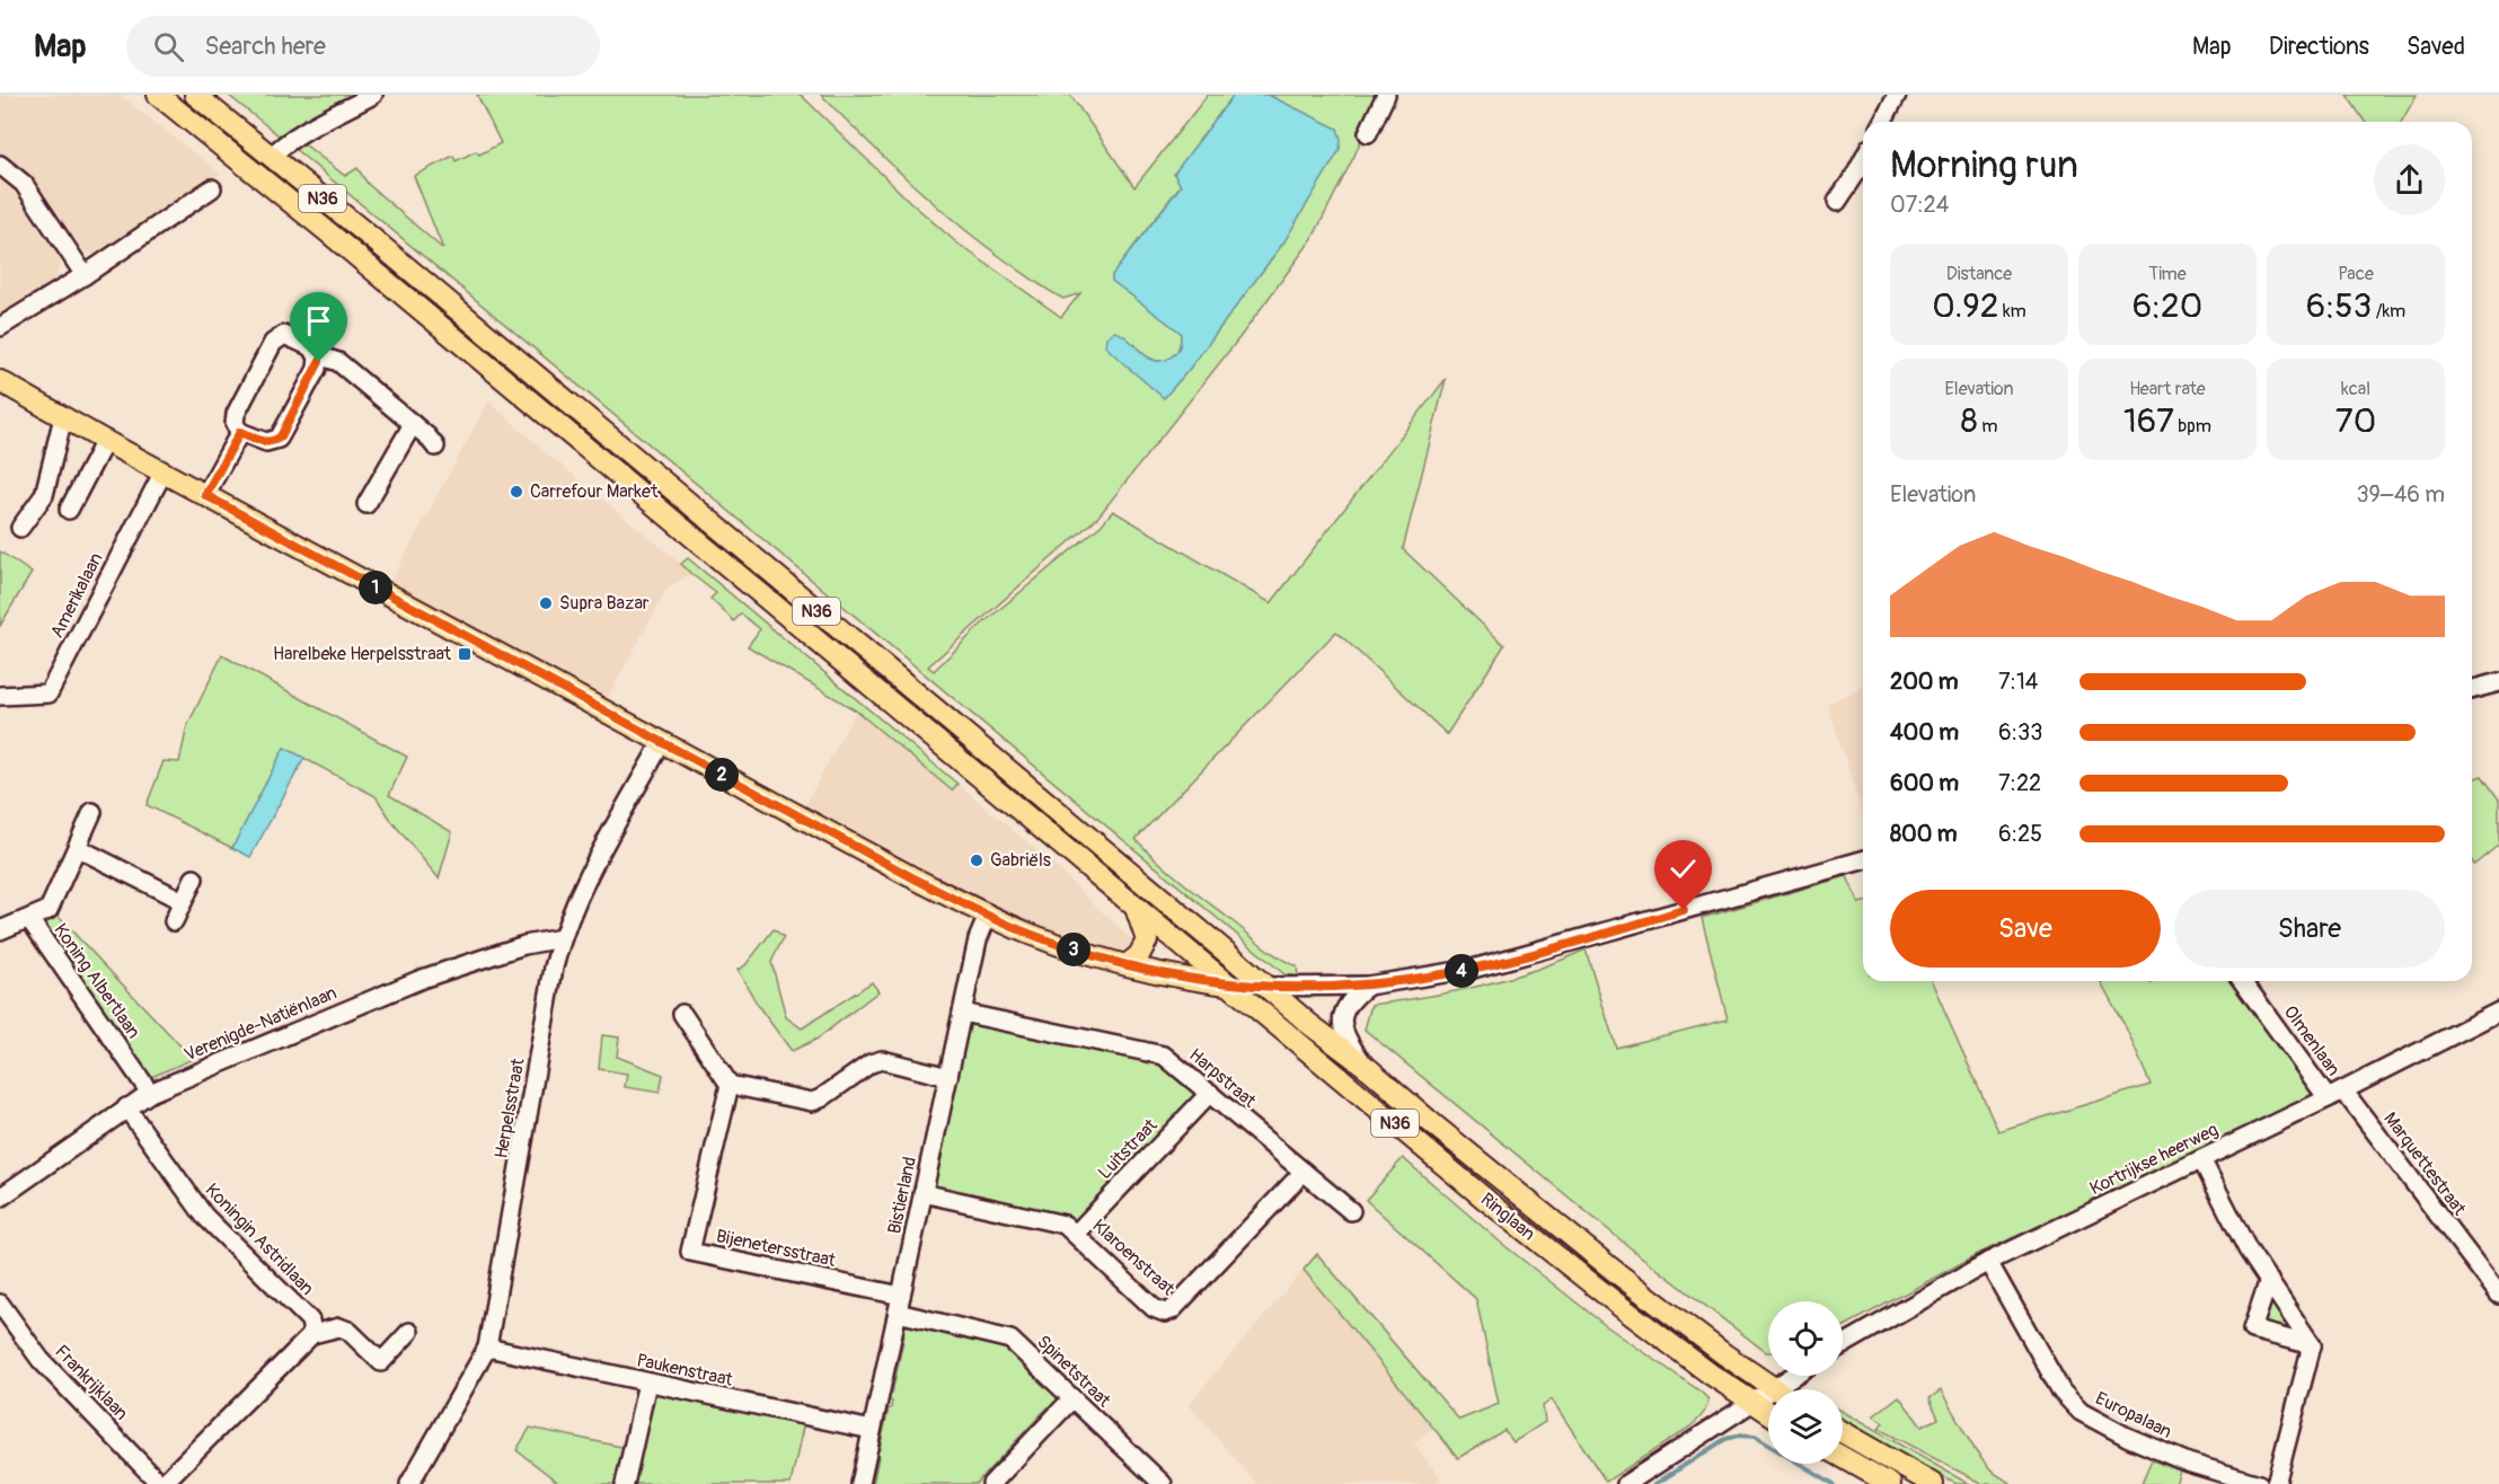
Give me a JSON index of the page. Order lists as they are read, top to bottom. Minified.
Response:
{"streets":{"main road":["N36","Ringlaan"],"street":["Amerikalaan","Koning Albertlaan","Verenigde-Natiënlaan","Olmenlaan","Harpstraat","Herpelsstraat","Luitstraat","Kortrijkse heerweg","Marquettestraat","Bistierland","Koningin Astridlaan","Bijenetersstraat","Klaroenstraat","Paukenstraat","Spinetstraat","Frankrijklaan","Europalaan"]},"crossings":[["N36","Ringlaan"],["Koning Albertlaan","Verenigde-Natiënlaan"],["Verenigde-Natiënlaan","Herpelsstraat"],["Verenigde-Natiënlaan","Koningin Astridlaan"],["Olmenlaan","Kortrijkse heerweg"],["Olmenlaan","Marquettestraat"],["Harpstraat","Luitstraat"],["Harpstraat","Bistierland"],["Harpstraat","Klaroenstraat"],["Herpelsstraat","Paukenstraat"],["Luitstraat","Klaroenstraat"],["Kortrijkse heerweg","Marquettestraat"],["Kortrijkse heerweg","Europalaan"],["Bistierland","Bijenetersstraat"],["Bistierland","Klaroenstraat"],["Bistierland","Paukenstraat"],["Bistierland","Spinetstraat"],["Bijenetersstraat","Spinetstraat"]],"places":{"other":["Carrefour Market","Supra Bazar","Gabriëls"],"transit":["Harelbeke Herpelsstraat"]},"page":{"header":"Map","search":"Search here","nav":["Map","Directions","Saved"],"heading":["Morning run","07:24"],"stats":[["Distance","0.92 km"],["Time","6:20"],["Pace","6:53 /km"],["Elevation","8 m"],["Heart rate","167 bpm"],["kcal","70"]],"chart":["Elevation","39–46 m"],"pins":["1","2","3","4"],"list":[{"name":"200 m","note":"7:14"},{"name":"400 m","note":"6:33"},{"name":"600 m","note":"7:22"},{"name":"800 m","note":"6:25"}],"buttons":["Save","Share"]}}
